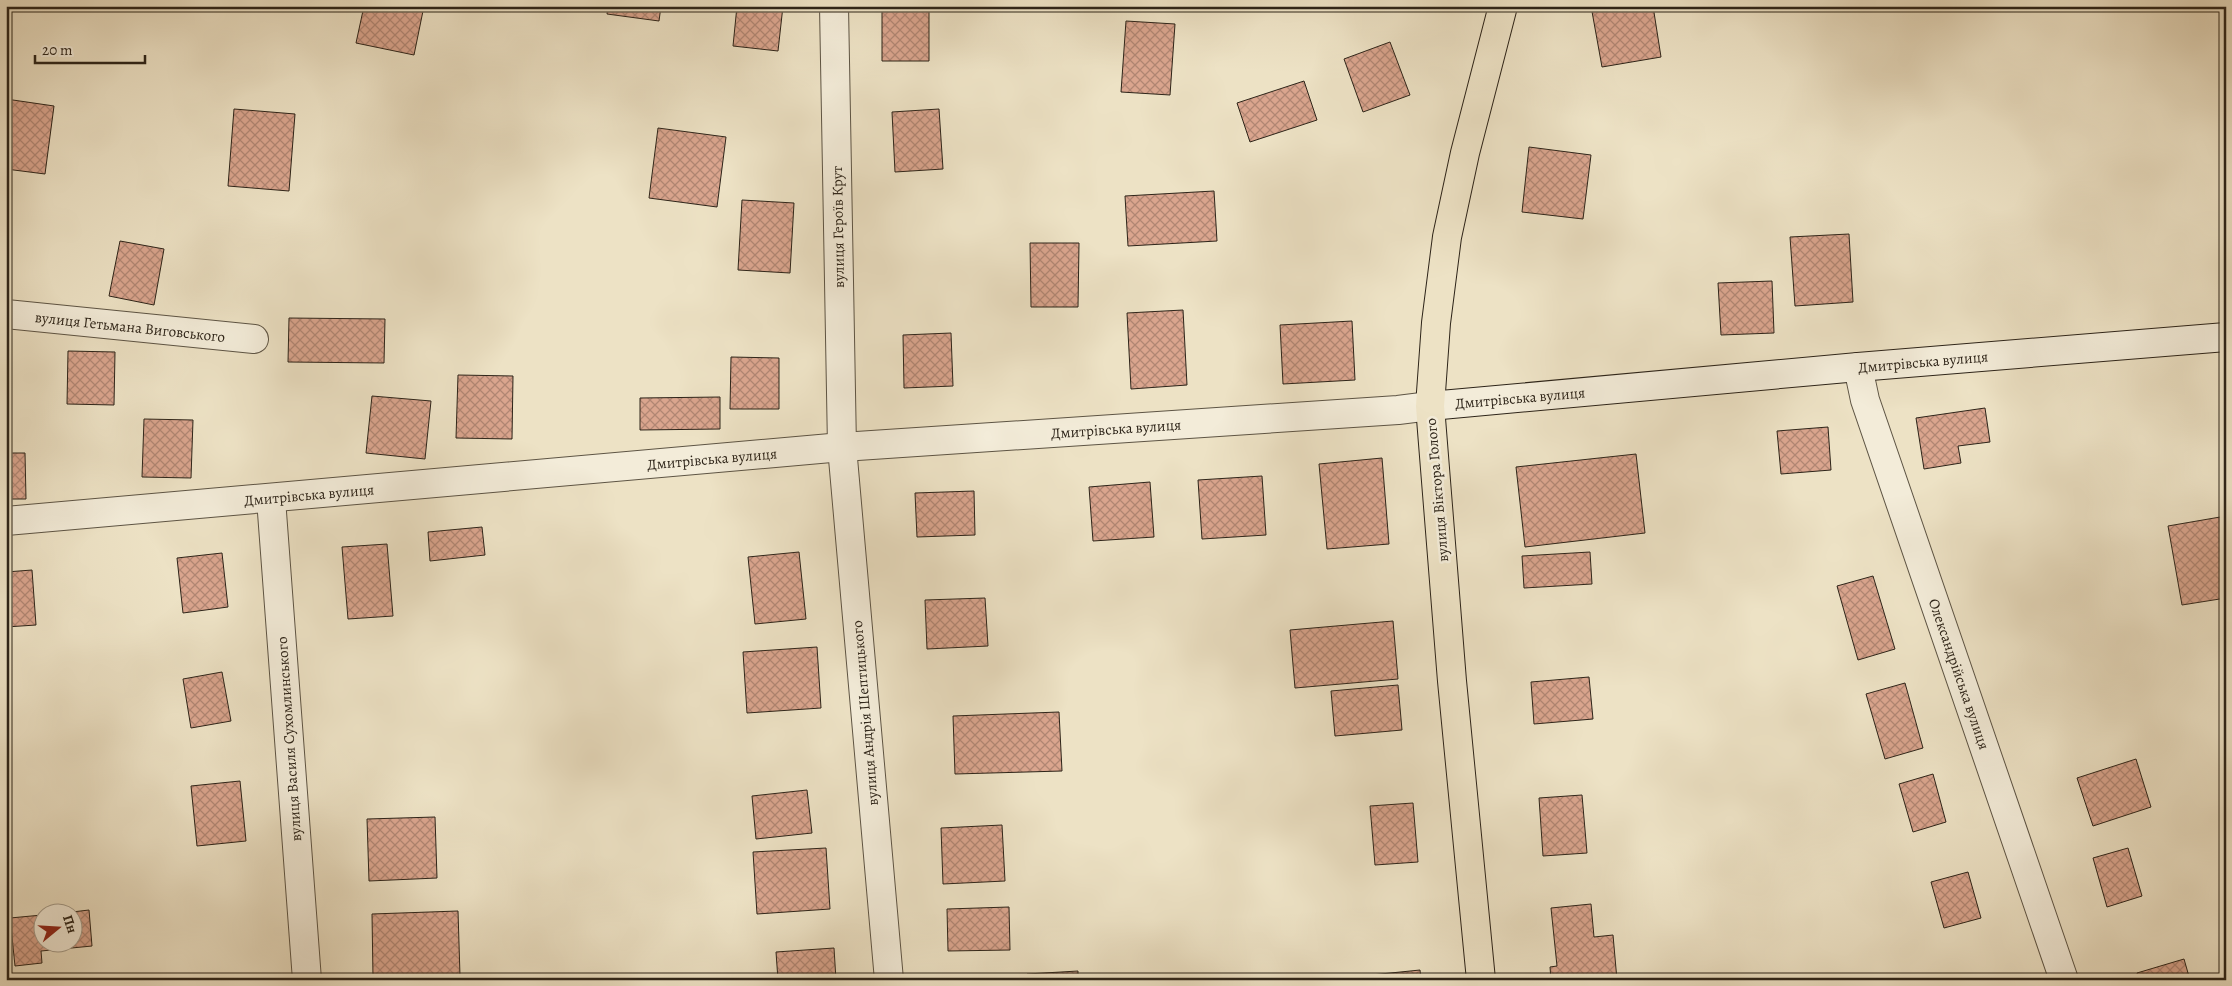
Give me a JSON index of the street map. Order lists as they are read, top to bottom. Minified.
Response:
{"streets":{"main road":["вулиця Віктора Голого"],"street":["вулиця Героїв Крут","вулиця Гетьмана Виговського","Дмитрівська вулиця","Олександрійська вулиця","вулиця Андрія Шептицького","вулиця Василя Сухомлинського"]},"crossings":[["вулиця Героїв Крут","Дмитрівська вулиця"],["вулиця Героїв Крут","вулиця Андрія Шептицького"],["Дмитрівська вулиця","вулиця Віктора Голого"],["Дмитрівська вулиця","Олександрійська вулиця"],["Дмитрівська вулиця","вулиця Андрія Шептицького"],["Дмитрівська вулиця","вулиця Василя Сухомлинського"]],"scale_bar":"20 m","north":"right"}
